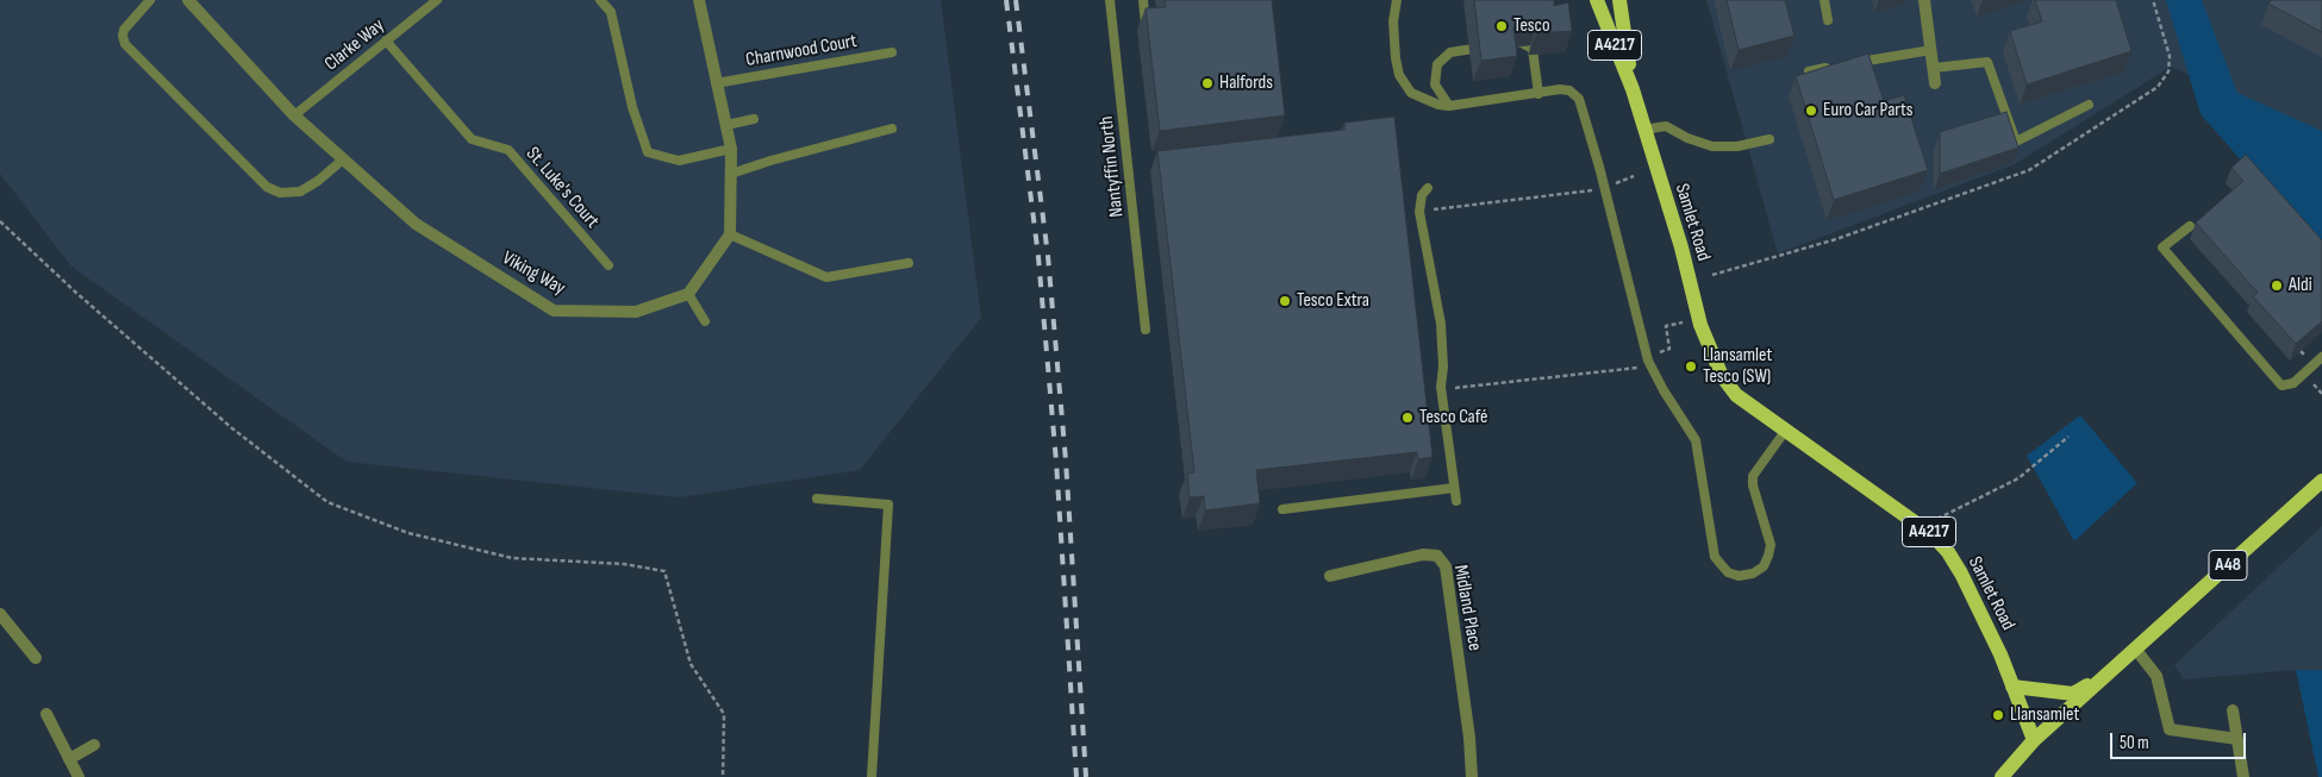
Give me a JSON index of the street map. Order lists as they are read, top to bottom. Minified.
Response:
{"streets":{"main road":["A4217","Samlet Road","A48"],"street":["Viking Way","Midland Place"],"lane":["Clarke Way","Charnwood Court","Nantyffin North","St. Luke's Court"]},"crossings":[["Clarke Way","St. Luke's Court"],["Clarke Way","Viking Way"],["Samlet Road","A48"]],"places":["Tesco","Halfords","Euro Car Parts","Aldi","Tesco Extra","Llansamlet Tesco (SW)","Tesco Café","Llansamlet"],"scale_bar":"50 m"}
